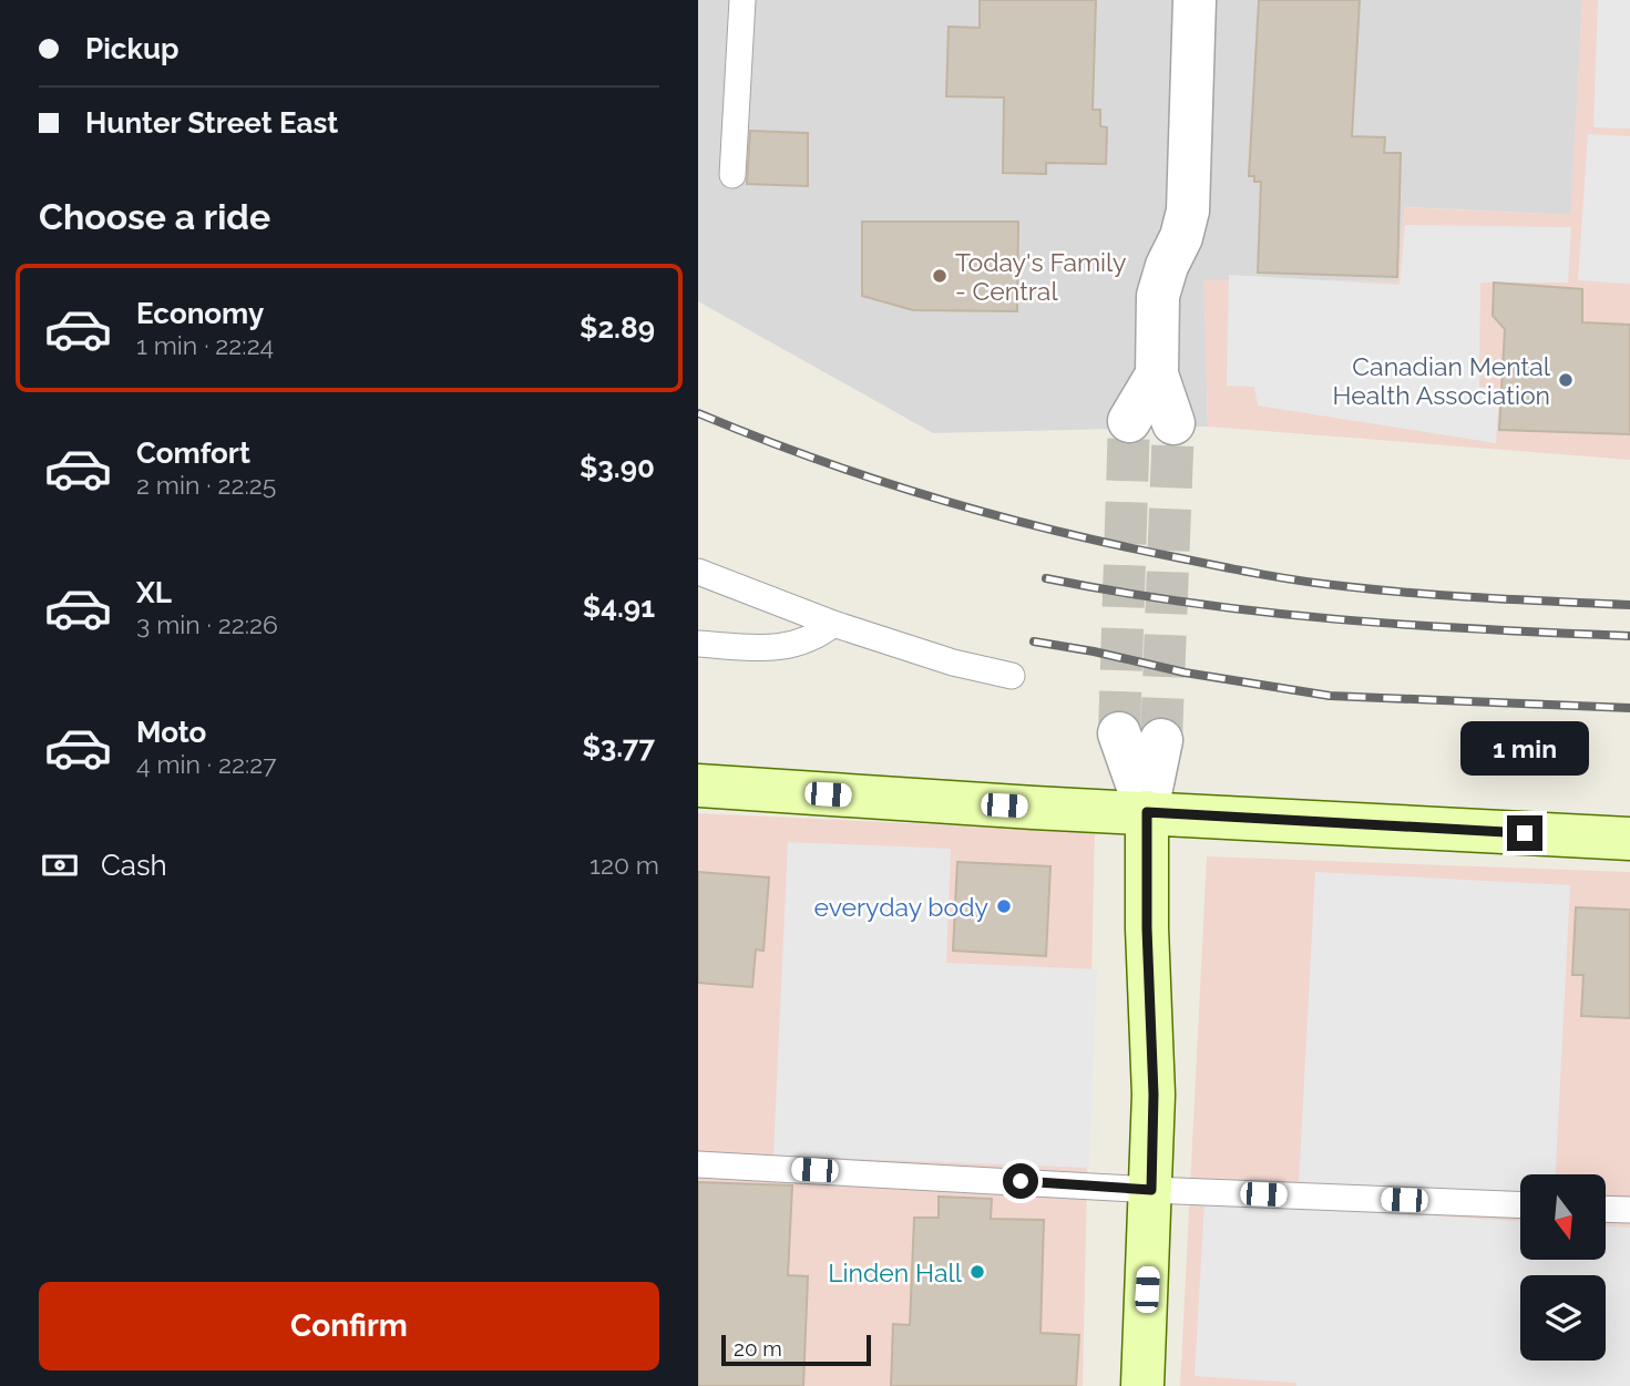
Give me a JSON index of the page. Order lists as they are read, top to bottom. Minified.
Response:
{"places":["Today's Family - Central","Canadian Mental Health Association","everyday body","Linden Hall"],"scale_bar":"20 m","north":"bottom","page":{"banner":["Pickup","Hunter Street East"],"heading":"Choose a ride","list":[{"name":"Economy","note":"1 min · 22:24","value":"$2.89"},{"name":"Comfort","note":"2 min · 22:25","value":"$3.90"},{"name":"XL","note":"3 min · 22:26","value":"$4.91"},{"name":"Moto","note":"4 min · 22:27","value":"$3.77"}],"bubble":"1 min","pay":["Cash","120 m"],"buttons":"Confirm","scale":"20 m"}}
